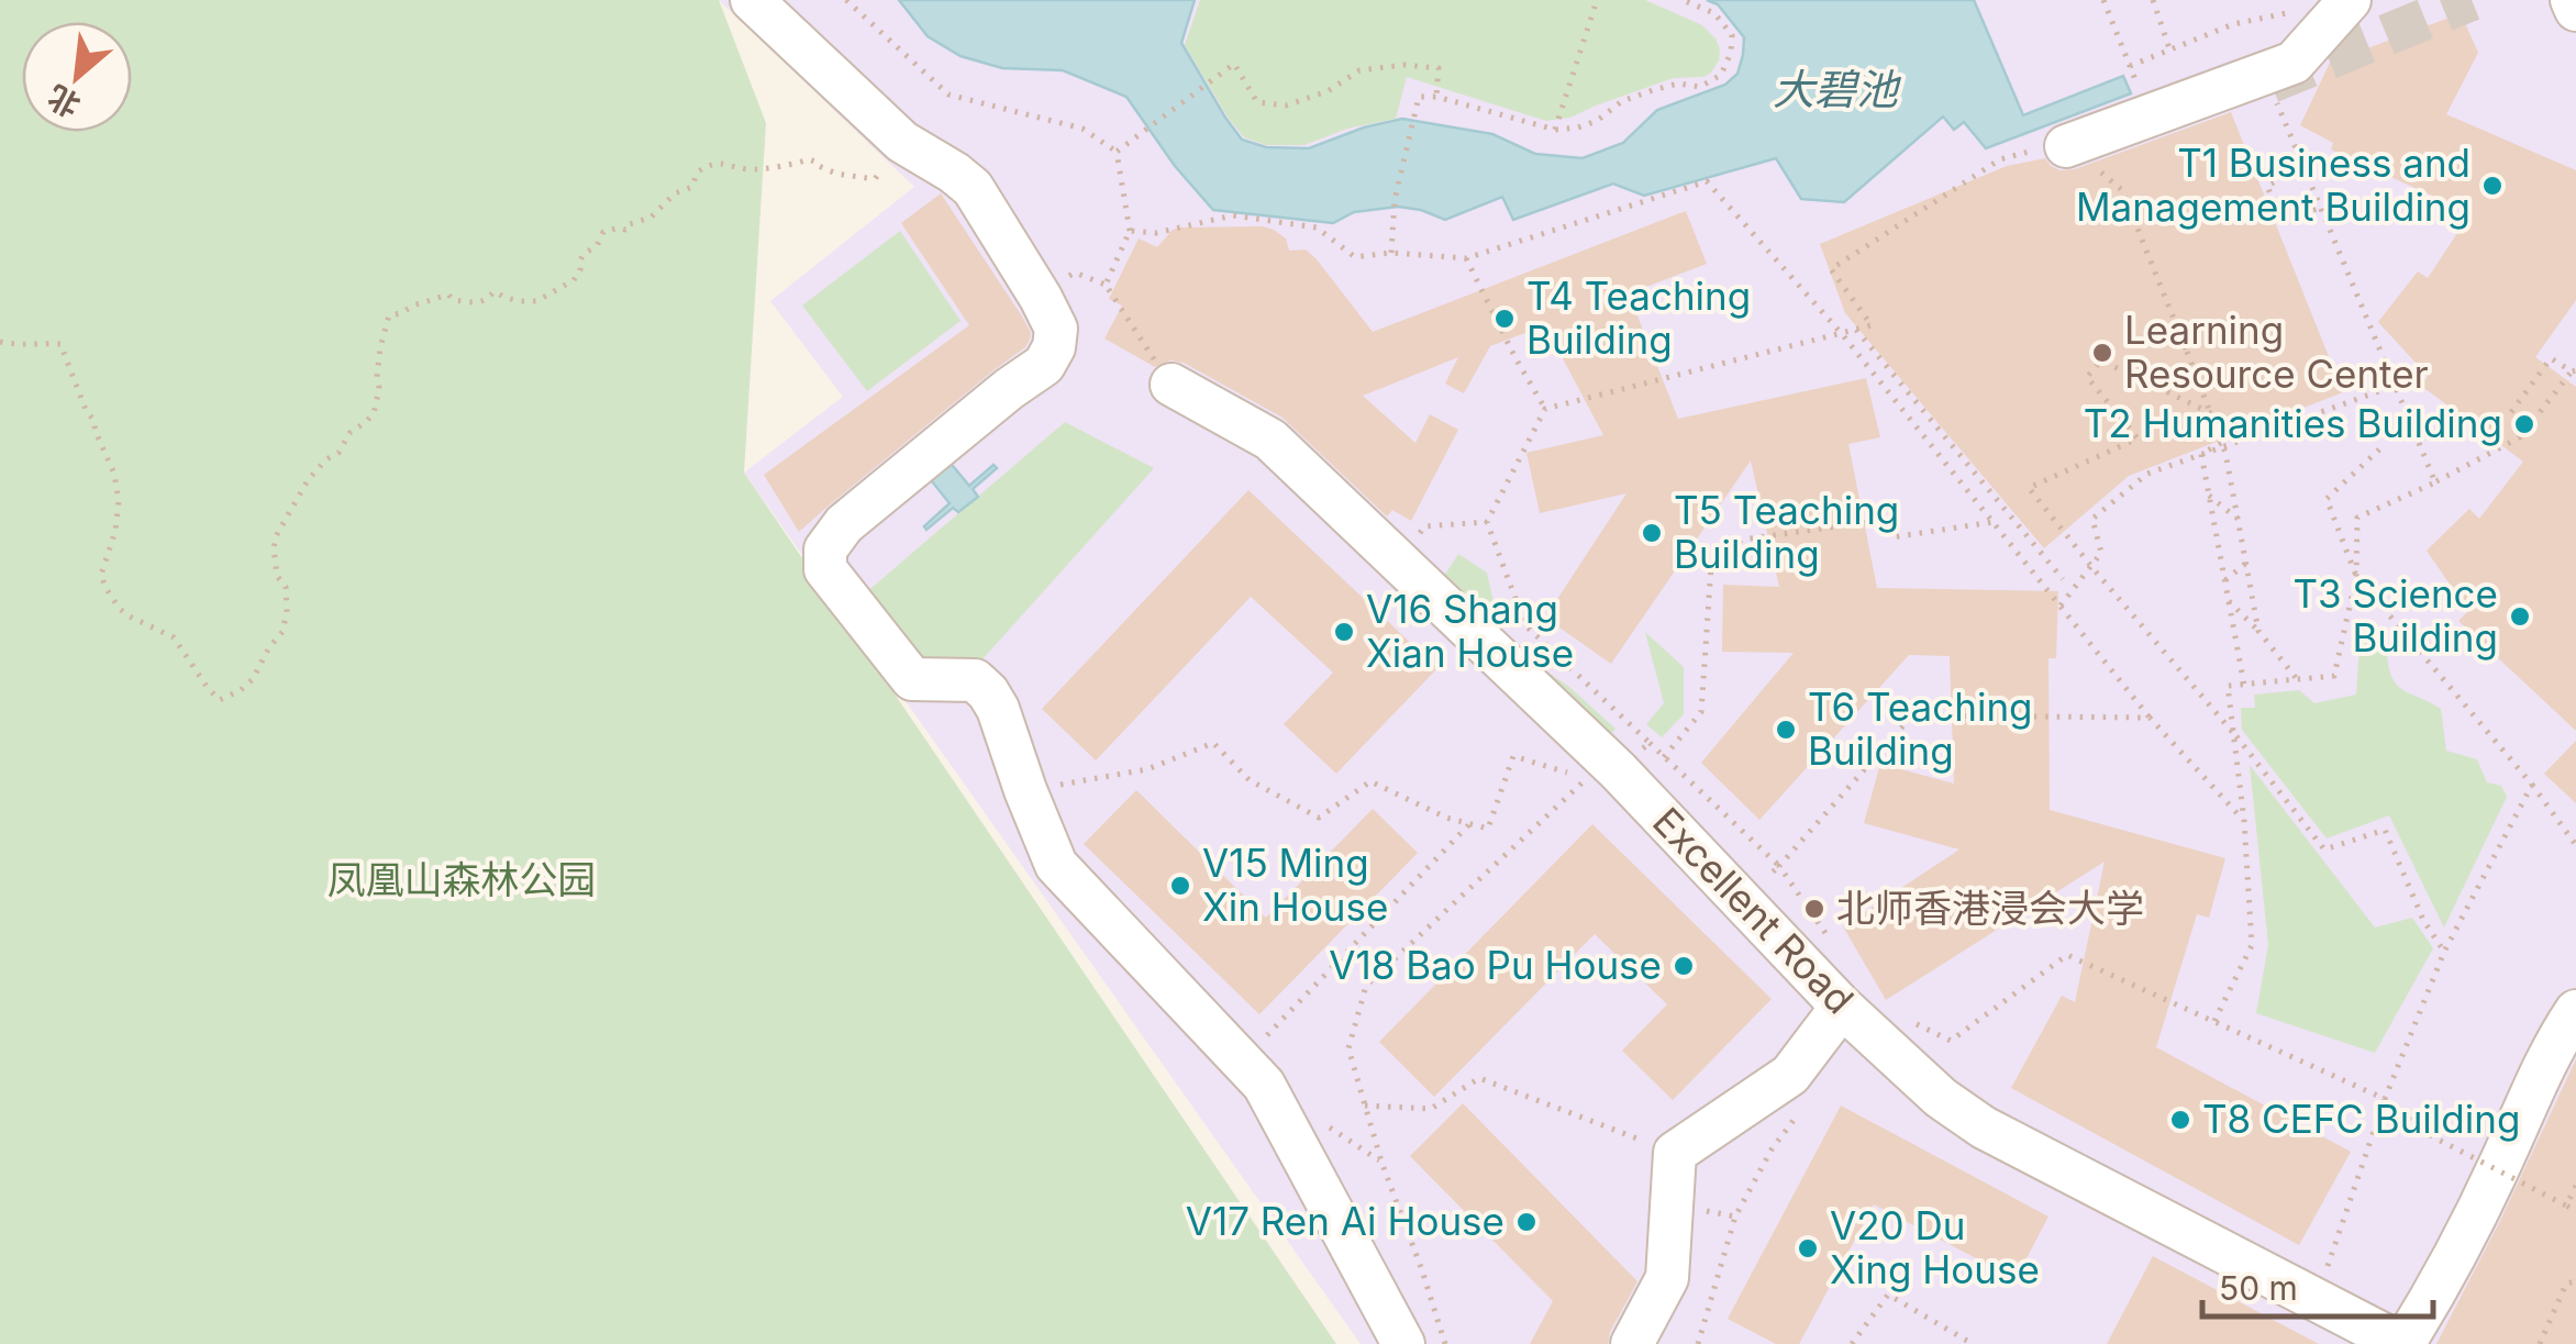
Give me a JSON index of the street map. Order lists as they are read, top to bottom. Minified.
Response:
{"streets":{"lane":["Excellent Road"]},"water":["大碧池"],"parks":["凤凰山森林公园"],"places":["T1 Business and Management Building","T4 Teaching Building","Learning Resource Center","T2 Humanities Building","T5 Teaching Building","T3 Science Building","V16 Shang Xian House","T6 Teaching Building","V15 Ming Xin House","北师香港浸会大学","V18 Bao Pu House","T8 CEFC Building","V17 Ren Ai House","V20 Du Xing House"],"scale_bar":"50 m","north":"bottom left"}
